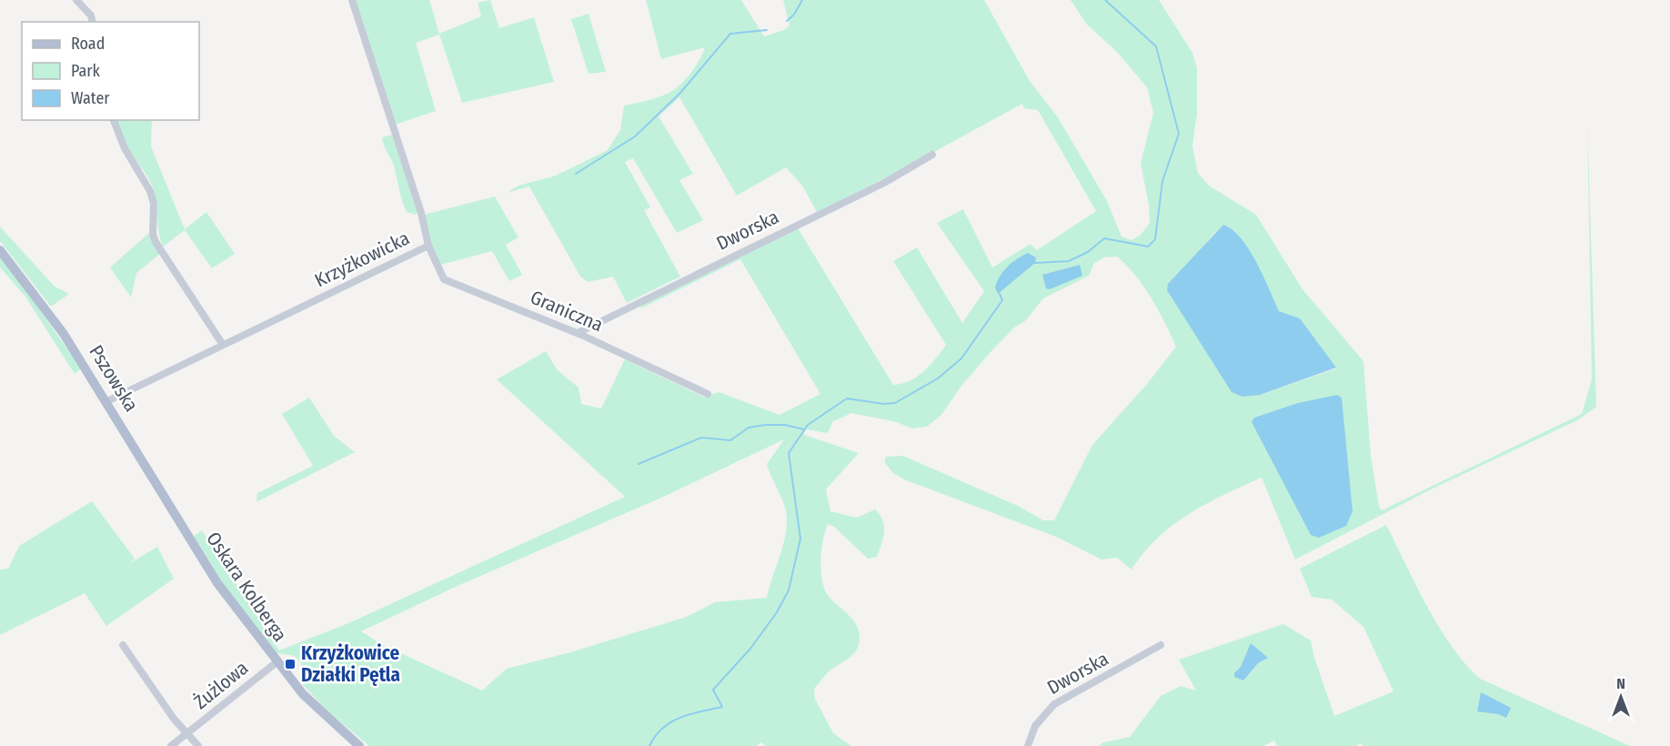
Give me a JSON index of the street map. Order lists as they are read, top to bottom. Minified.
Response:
{"streets":{"main road":["Pszowska","Oskara Kolberga"],"street":["Dworska","Krzyżkowicka","Graniczna","Żużlowa"]},"crossings":[["Dworska","Graniczna"],["Krzyżkowicka","Graniczna"],["Krzyżkowicka","Pszowska"],["Pszowska","Oskara Kolberga"],["Oskara Kolberga","Żużlowa"]],"places":{"transit":["Krzyżkowice Działki Pętla"]},"legend":["Road","Park","Water"],"north":"top"}
